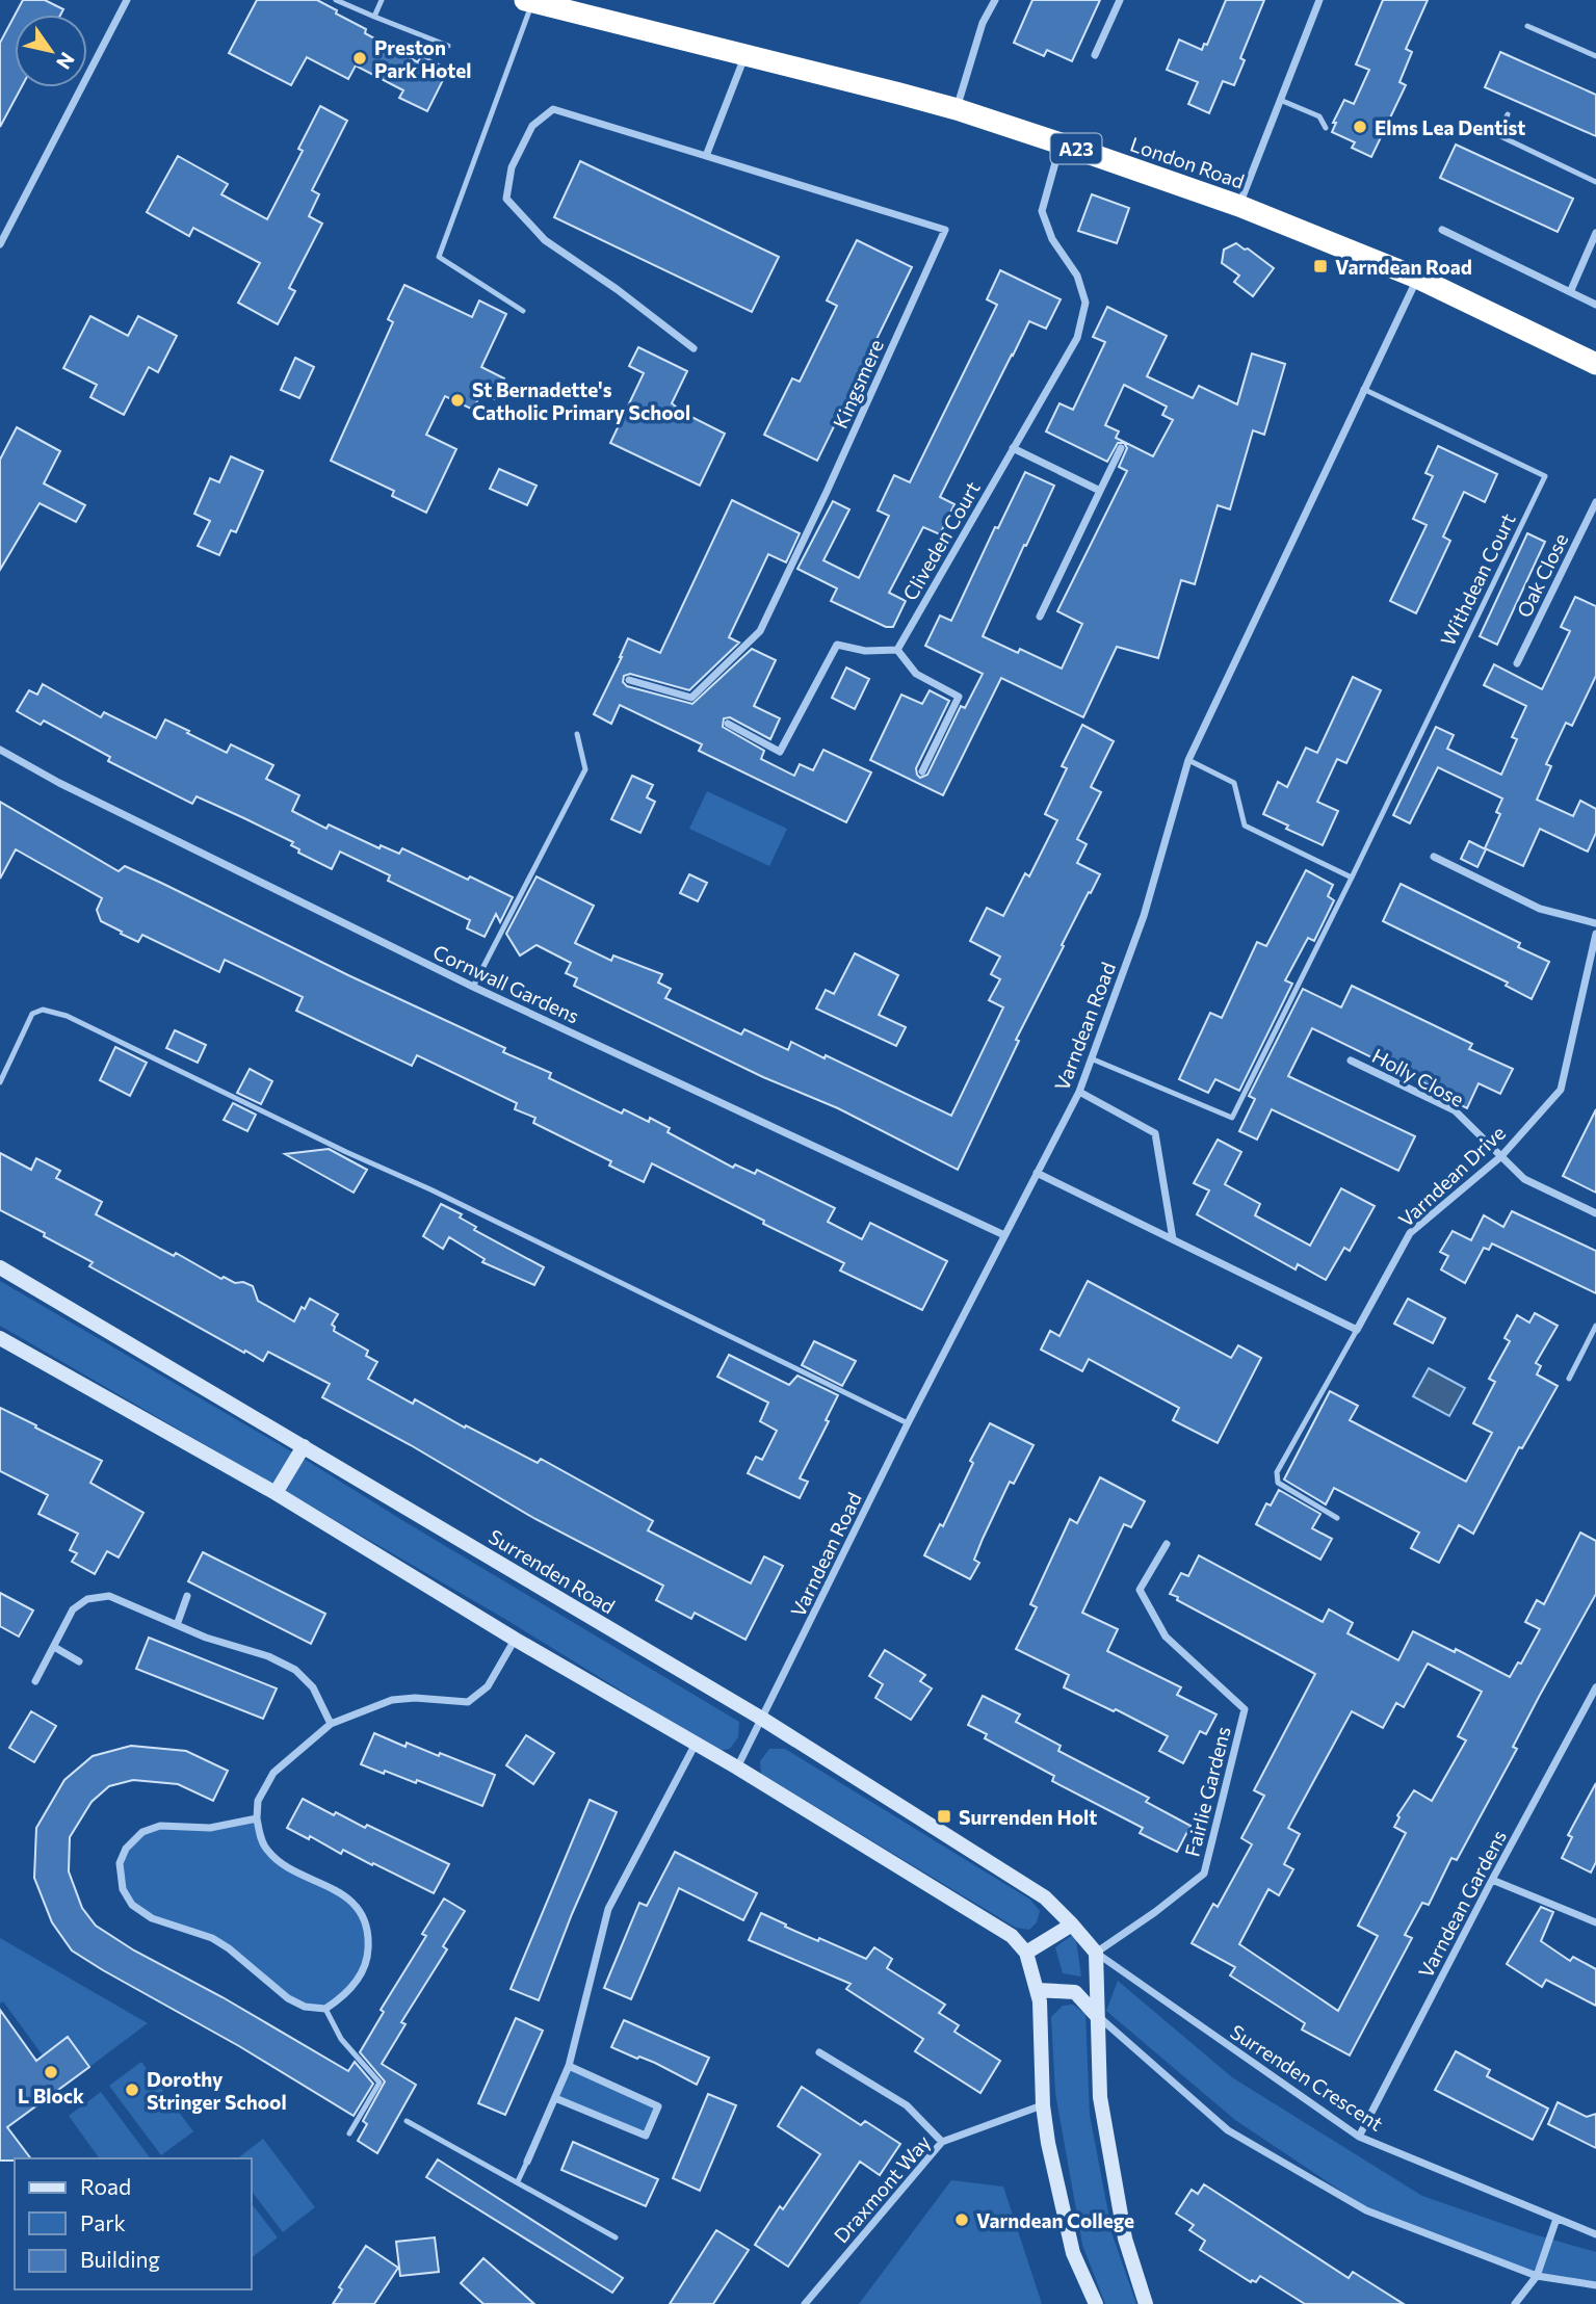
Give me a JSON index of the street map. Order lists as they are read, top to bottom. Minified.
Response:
{"streets":{"highway":["A23","London Road"],"street":["Kingsmere","Cliveden Court","Oak Close","Cornwall Gardens","Varndean Road","Holly Close","Varndean Drive","Surrenden Road","Fairlie Gardens","Varndean Gardens","Surrenden Crescent","Draxmont Way"],"lane":["Withdean Court"]},"crossings":[["London Road","Cliveden Court"],["London Road","Varndean Road"],["Withdean Court","Varndean Road"],["Cornwall Gardens","Varndean Road"],["Varndean Road","Surrenden Road"],["Holly Close","Varndean Drive"],["Surrenden Road","Fairlie Gardens"],["Surrenden Road","Surrenden Crescent"],["Fairlie Gardens","Surrenden Crescent"],["Varndean Gardens","Surrenden Crescent"]],"places":{"other":["Preston Park Hotel","Elms Lea Dentist","St Bernadette's Catholic Primary School","L Block","Dorothy Stringer School","Varndean College"],"transit":["Varndean Road","Surrenden Holt"]},"legend":["Road","Park","Building"],"north":"bottom right"}
